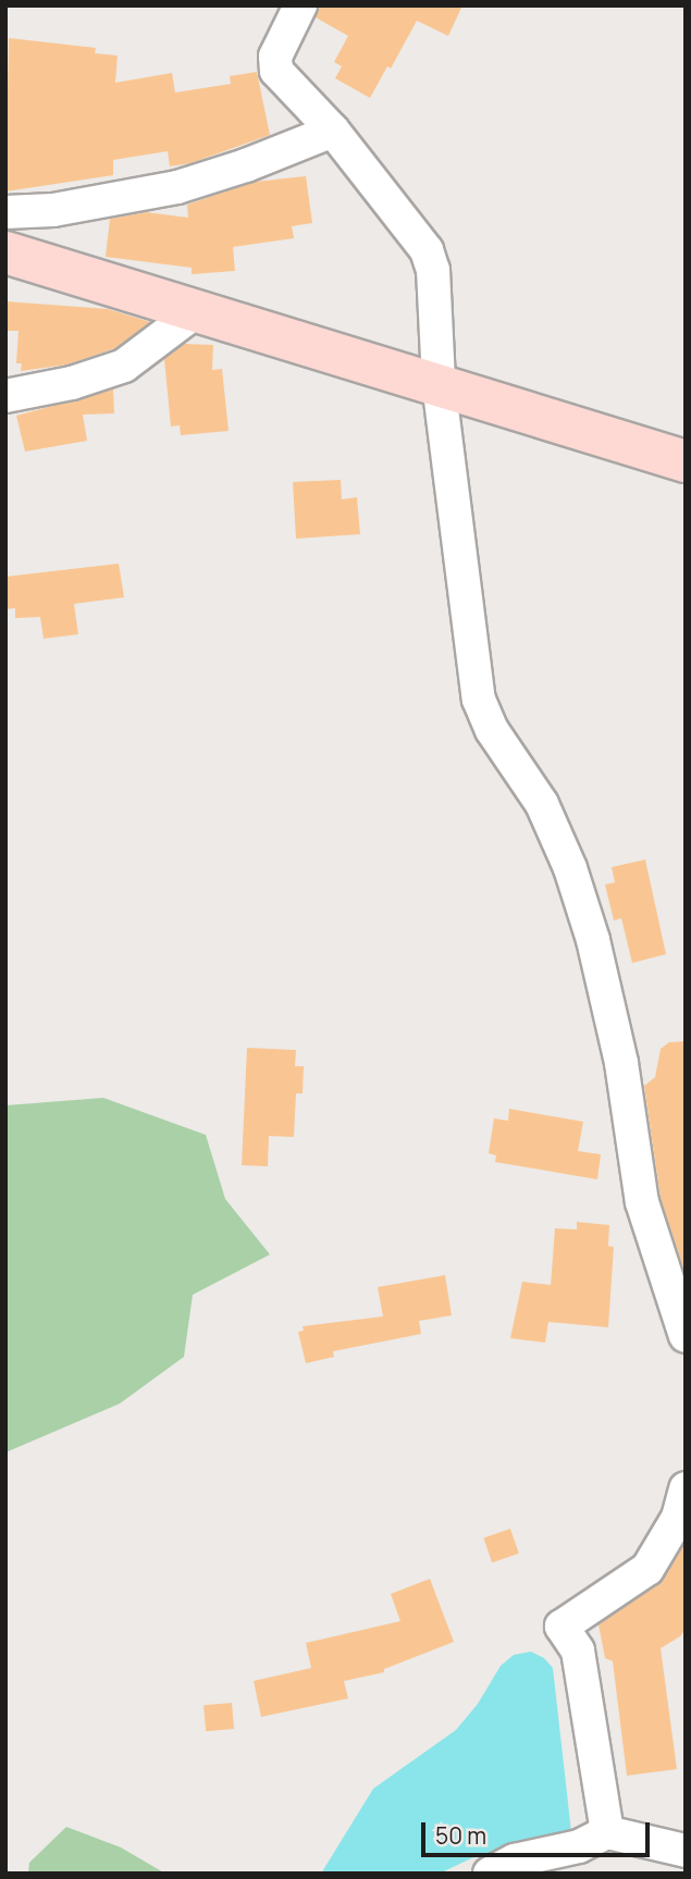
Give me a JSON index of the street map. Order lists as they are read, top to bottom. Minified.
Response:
{"scale_bar":"50 m"}
